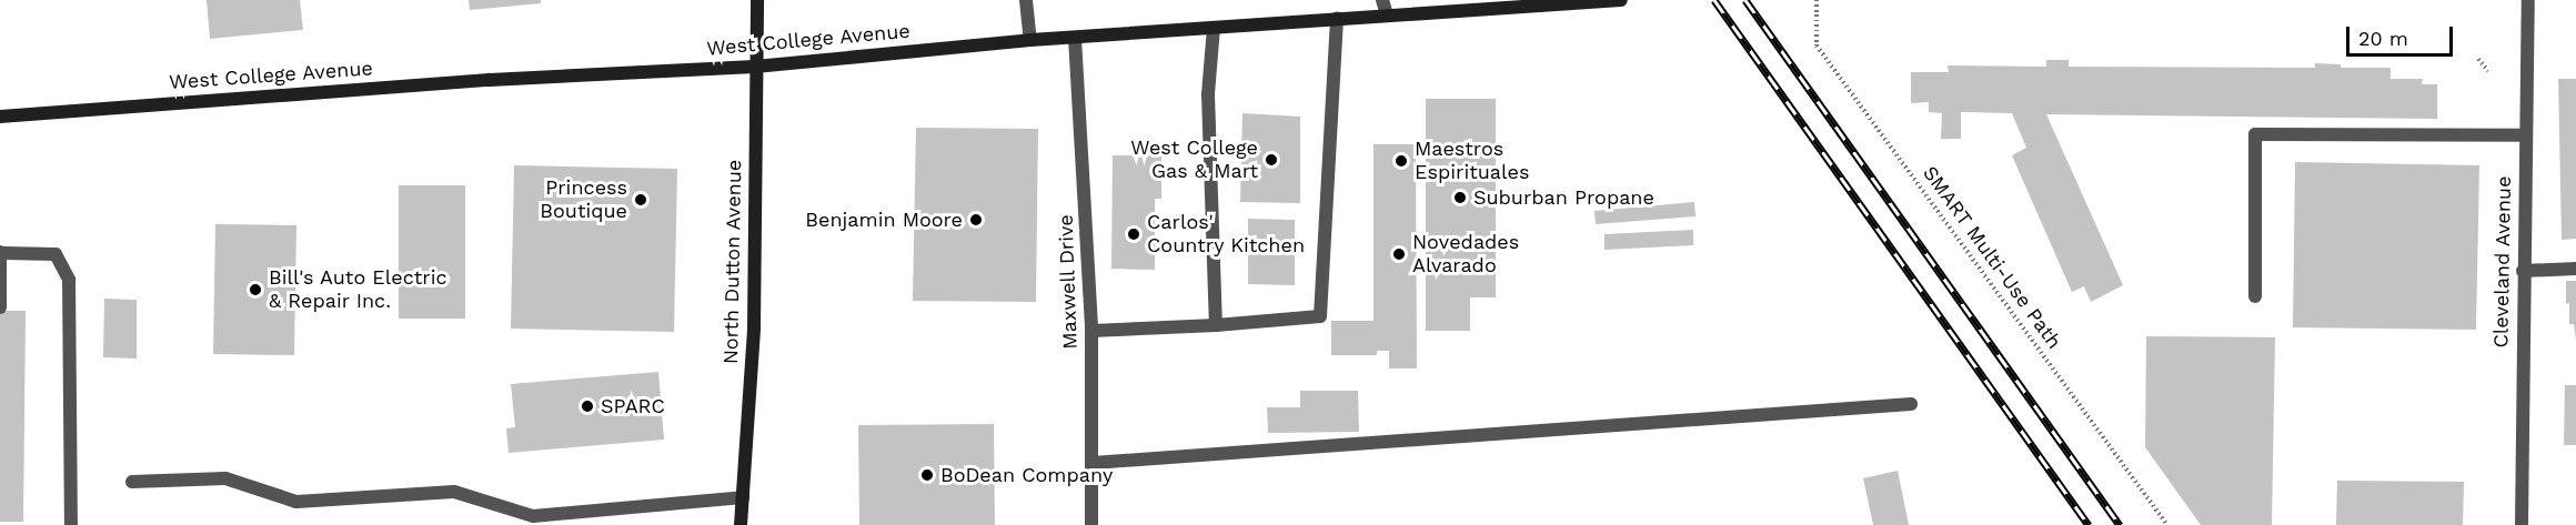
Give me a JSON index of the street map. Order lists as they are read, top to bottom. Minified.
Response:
{"streets":{"main road":["West College Avenue","North Dutton Avenue"],"street":["Cleveland Avenue","Maxwell Drive"],"path":["SMART Multi-Use Path"]},"crossings":[["West College Avenue","North Dutton Avenue"],["West College Avenue","Maxwell Drive"]],"places":["West College Gas & Mart","Maestros Espirituales","Suburban Propane","Princess Boutique","Benjamin Moore","Carlos' Country Kitchen","Novedades Alvarado","Bill's Auto Electric & Repair Inc.","SPARC","BoDean Company"],"scale_bar":"20 m"}
